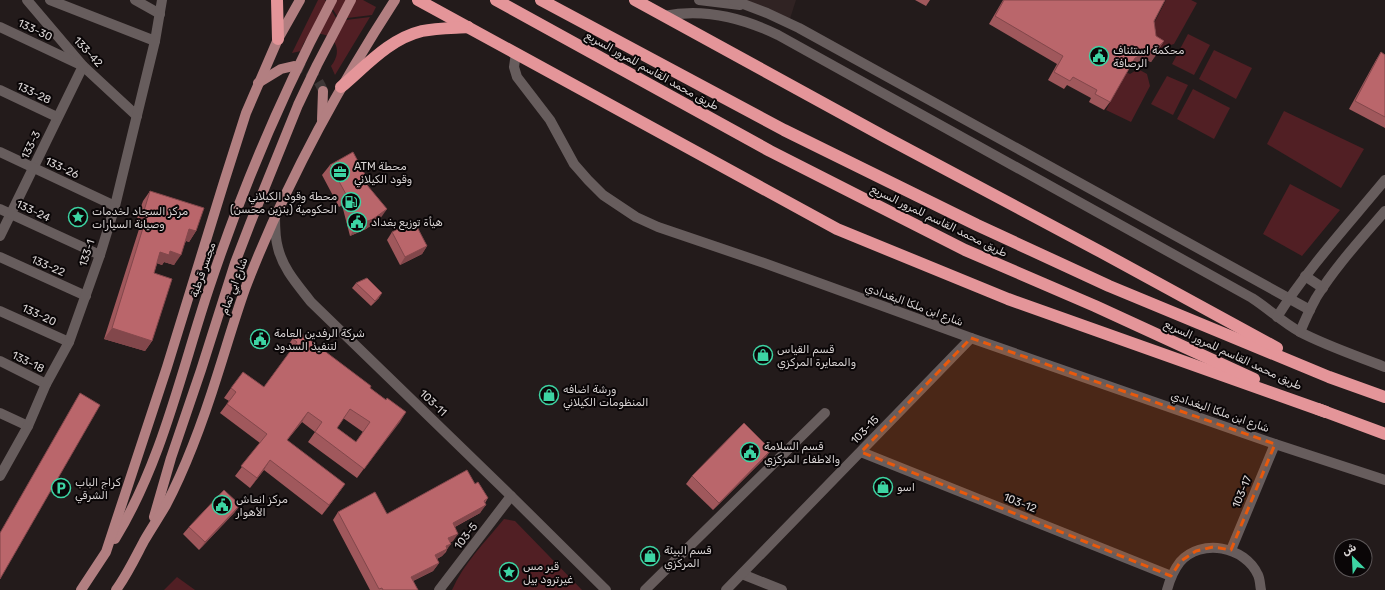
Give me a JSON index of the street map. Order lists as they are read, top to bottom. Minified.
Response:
{"streets":{"highway":["طريق محمد القاسم للمرور السريع"],"main road":["مجسر قرطبة","شارع ابي تمام"],"street":["133-30","133-42","133-28","133-3","133-26","133-24","133-1","133-22","شارع ابن ملكا البغدادي","133-20","133-18","103-11","103-15","103-17","103-12","103-5"]},"crossings":[["133-30","133-42"],["133-30","133-3"],["133-42","133-3"],["133-42","133-1"],["133-28","133-3"],["133-3","133-26"],["133-3","133-24"],["133-26","133-1"],["133-24","133-1"],["133-1","133-22"],["133-1","133-20"],["133-1","133-18"],["شارع ابي تمام","103-11"],["شارع ابن ملكا البغدادي","103-15"],["شارع ابن ملكا البغدادي","103-17"],["103-11","103-5"],["103-15","103-12"]],"places":{"public building":["محكمة استئناف الرصافة","هيأة توزيع بغداد","شركة الرفدين العامة لتنفيذ السدود","قسم السلامة والاطفاء المركزي","مركز انعاش الأهوار"],"office":["ATM محطة وقود الكيلاني"],"fuel station":["محطة وقود الكيلاني الحكومية (بنزين محسن)"],"place":["مركز السجاد لخدمات وصيانة السيارات","قبر مس غيرترود بيل"],"shop":["قسم القياس والمعايرة المركزي","ورشة اضافه المنظومات الكيلاني","اسو","قسم البيئة المركزي"],"parking":["كراج الباب الشرقي"]},"north":"top left"}
